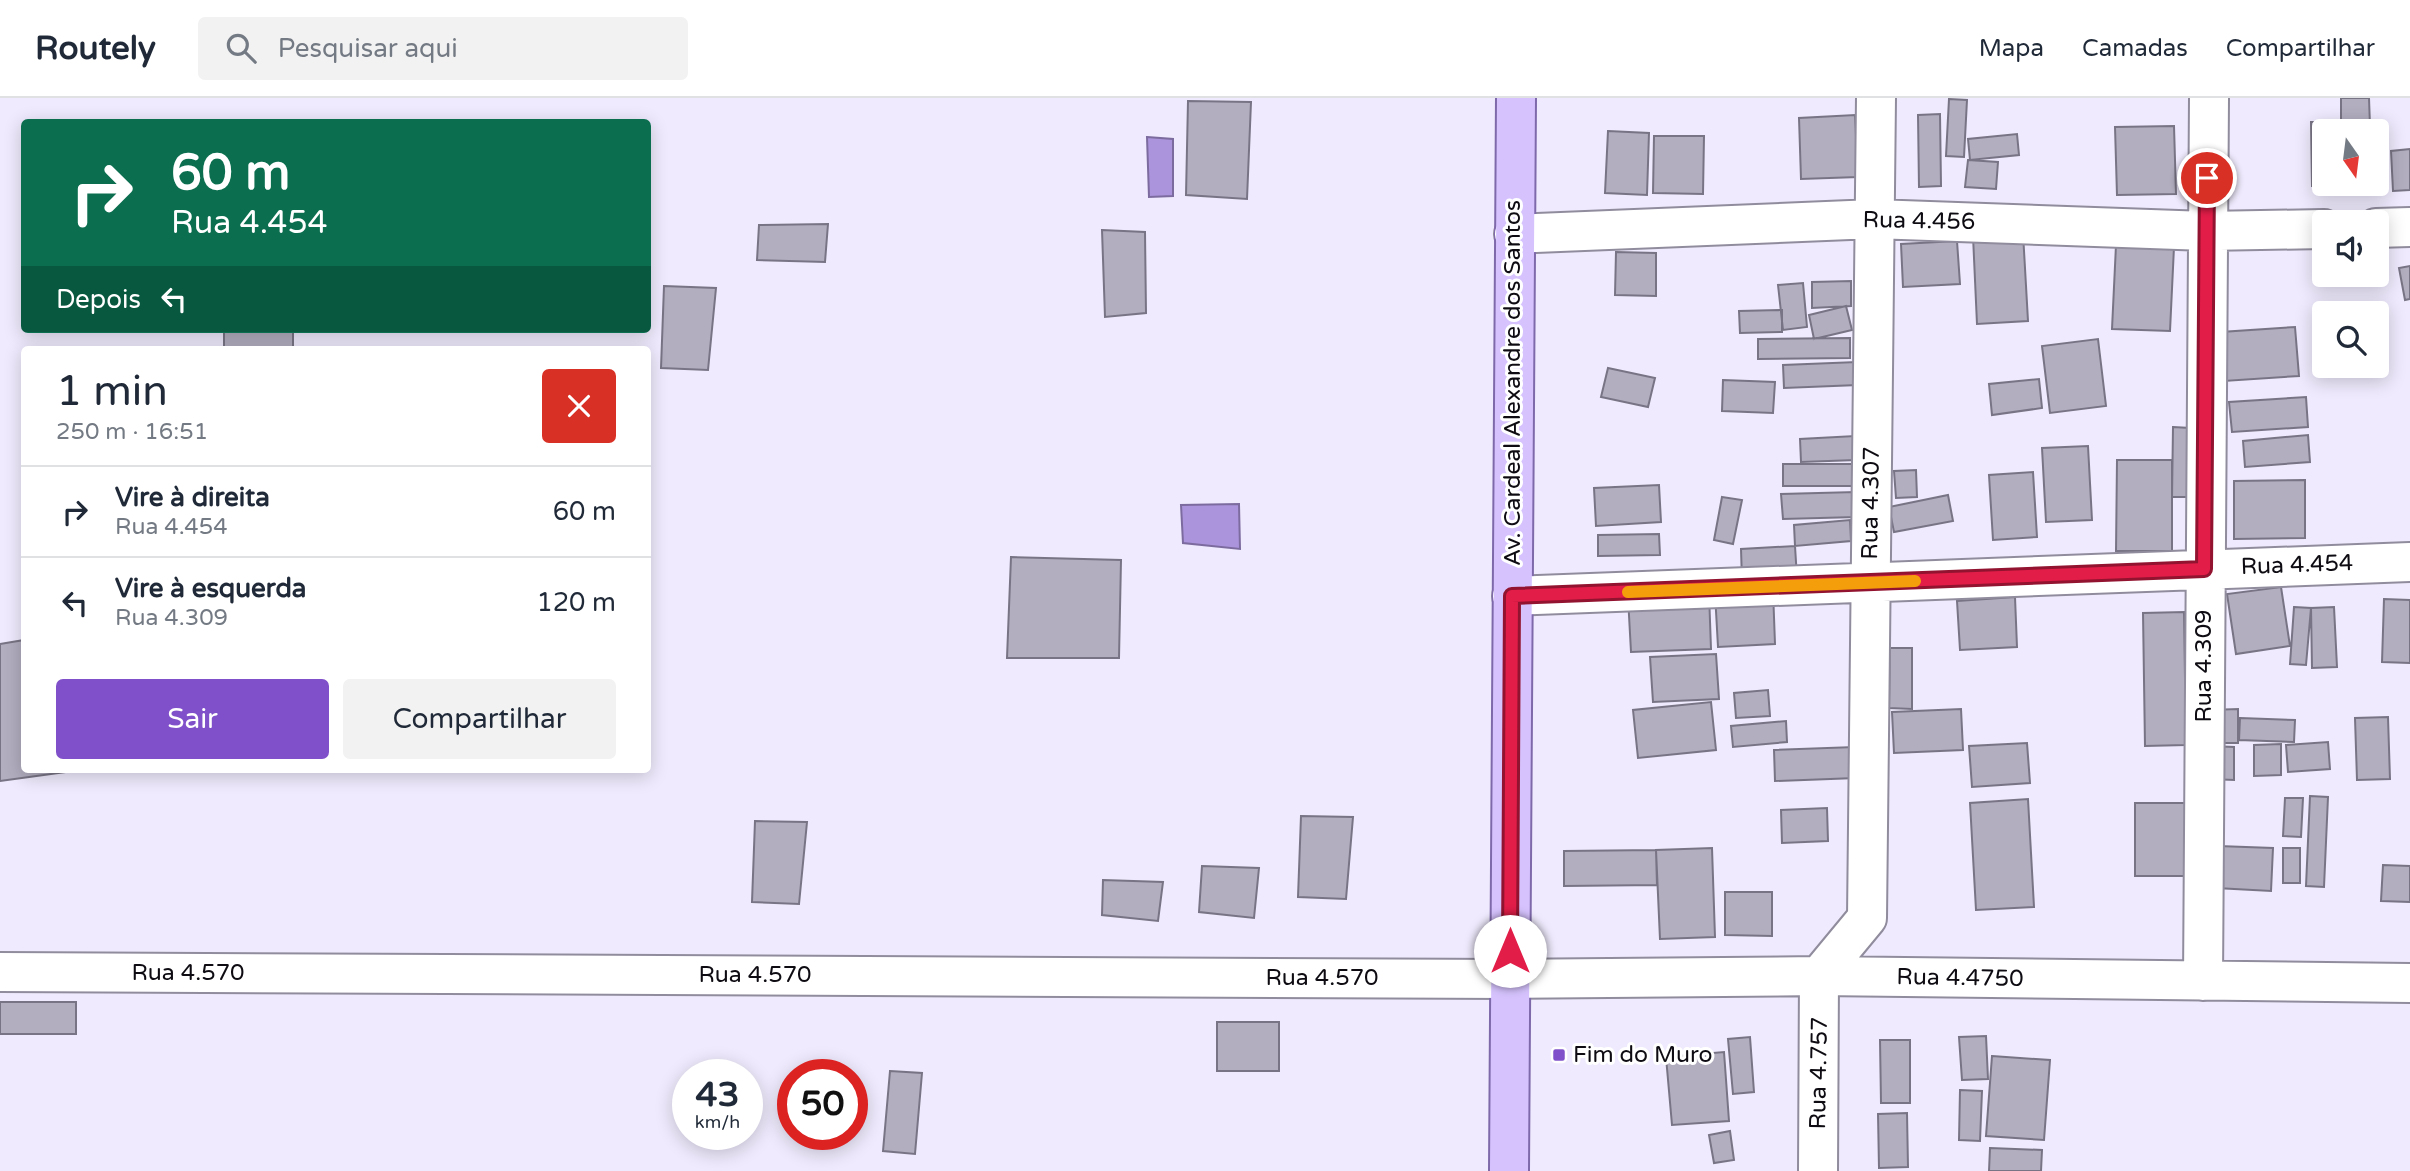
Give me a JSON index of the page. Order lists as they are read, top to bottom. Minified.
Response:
{"streets":{"main road":["Av. Cardeal Alexandre dos Santos"],"street":["Rua 4.456","Rua 4.307","Rua 4.454","Rua 4.309","Rua 4.570","Rua 4.4750","Rua 4.757"]},"crossings":[["Rua 4.456","Av. Cardeal Alexandre dos Santos"],["Rua 4.456","Rua 4.307"],["Rua 4.456","Rua 4.309"],["Av. Cardeal Alexandre dos Santos","Rua 4.454"],["Av. Cardeal Alexandre dos Santos","Rua 4.570"],["Av. Cardeal Alexandre dos Santos","Rua 4.4750"],["Rua 4.307","Rua 4.454"],["Rua 4.307","Rua 4.4750"],["Rua 4.307","Rua 4.757"],["Rua 4.454","Rua 4.309"],["Rua 4.309","Rua 4.4750"],["Rua 4.570","Rua 4.4750"],["Rua 4.4750","Rua 4.757"]],"places":{"transit":["Fim do Muro"]},"north":"bottom","page":{"header":"Routely","search":"Pesquisar aqui","nav":["Mapa","Camadas","Compartilhar"],"turn":["60 m","Rua 4.454"],"then":"Depois","heading":["1 min","250 m · 16:51"],"list":[{"name":"Vire à direita","note":"Rua 4.454","value":"60 m"},{"name":"Vire à esquerda","note":"Rua 4.309","value":"120 m"}],"buttons":["Sair","Compartilhar"],"speed":"43 km/h","limit":"50"}}
